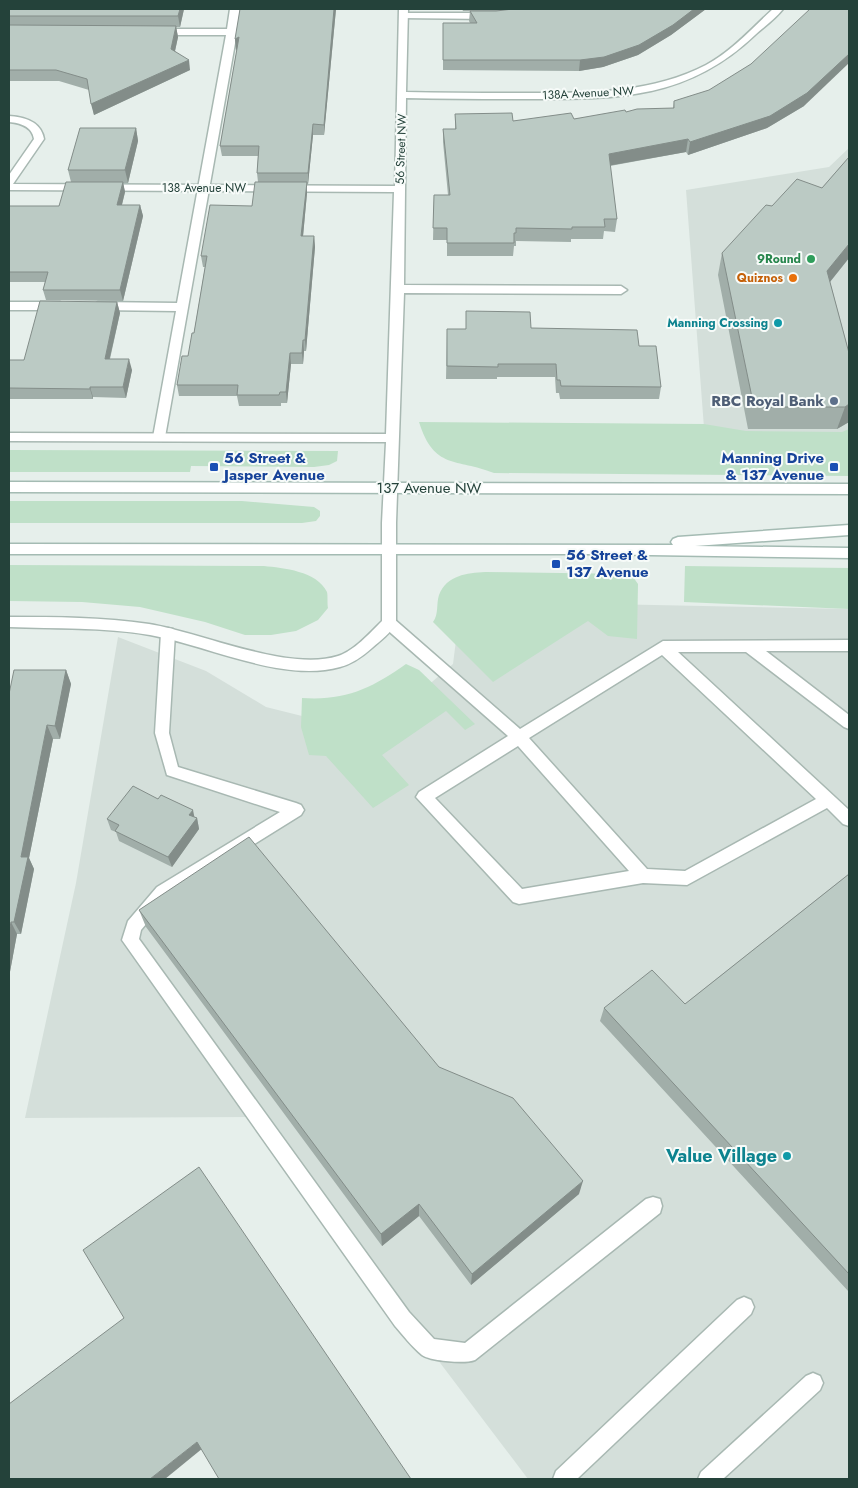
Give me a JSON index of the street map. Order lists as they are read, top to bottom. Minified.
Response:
{"streets":{"street":["138A Avenue NW","56 Street NW","138 Avenue NW","137 Avenue NW"]},"crossings":[["138A Avenue NW","56 Street NW"],["56 Street NW","138 Avenue NW"],["56 Street NW","137 Avenue NW"]],"places":{"other":["9Round","Quiznos","Manning Crossing","RBC Royal Bank","Value Village"],"transit":["56 Street & Jasper Avenue","Manning Drive & 137 Avenue","56 Street & 137 Avenue"]}}
